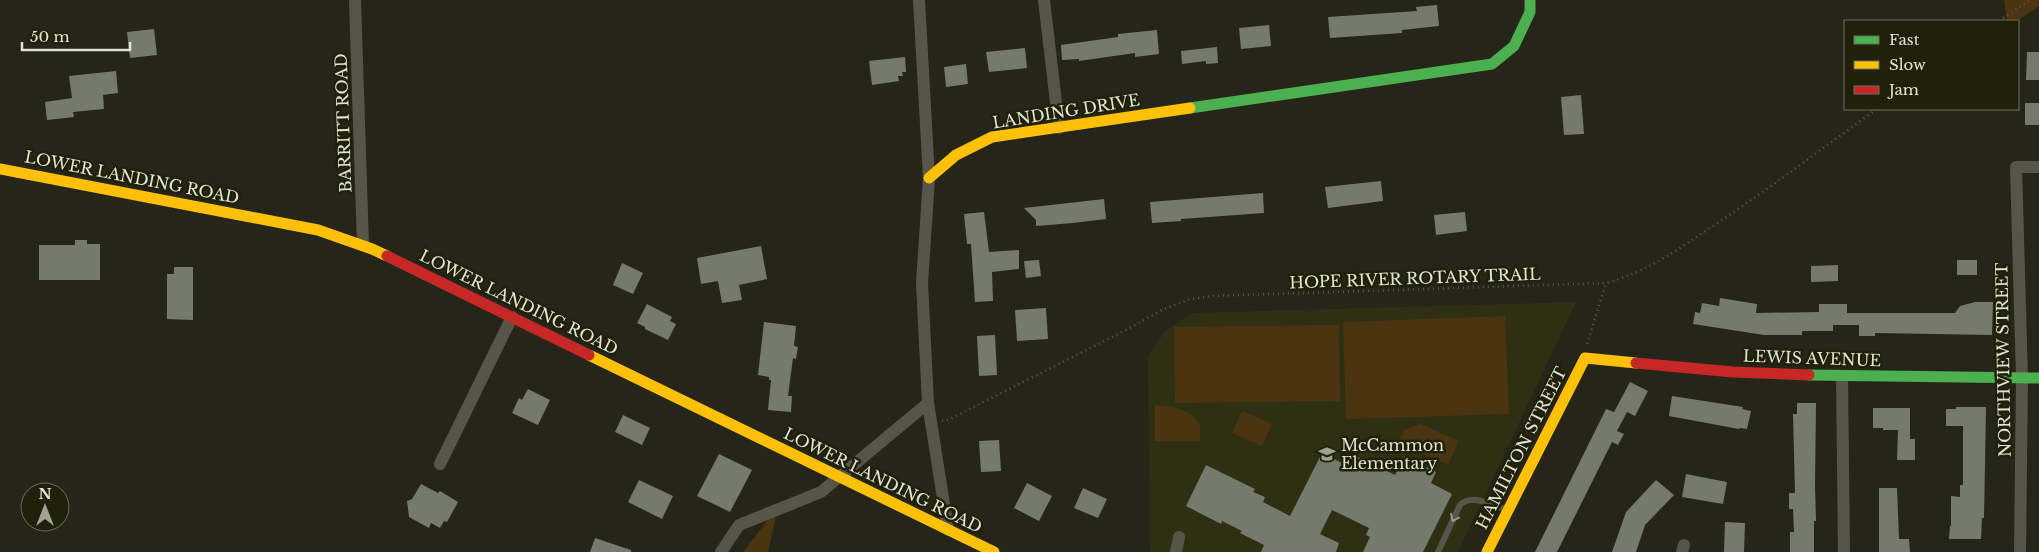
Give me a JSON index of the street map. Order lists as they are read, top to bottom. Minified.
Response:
{"streets":{"street":["LANDING DRIVE","BARRITT ROAD","LOWER LANDING ROAD","LEWIS AVENUE","NORTHVIEW STREET","HAMILTON STREET"],"path":["HOPE RIVER ROTARY TRAIL"]},"crossings":[["BARRITT ROAD","LOWER LANDING ROAD"],["LEWIS AVENUE","NORTHVIEW STREET"],["LEWIS AVENUE","HAMILTON STREET"]],"places":{"school or university":["McCammon Elementary"]},"legend":["Fast","Slow","Jam"],"scale_bar":"50 m","north":"top"}
